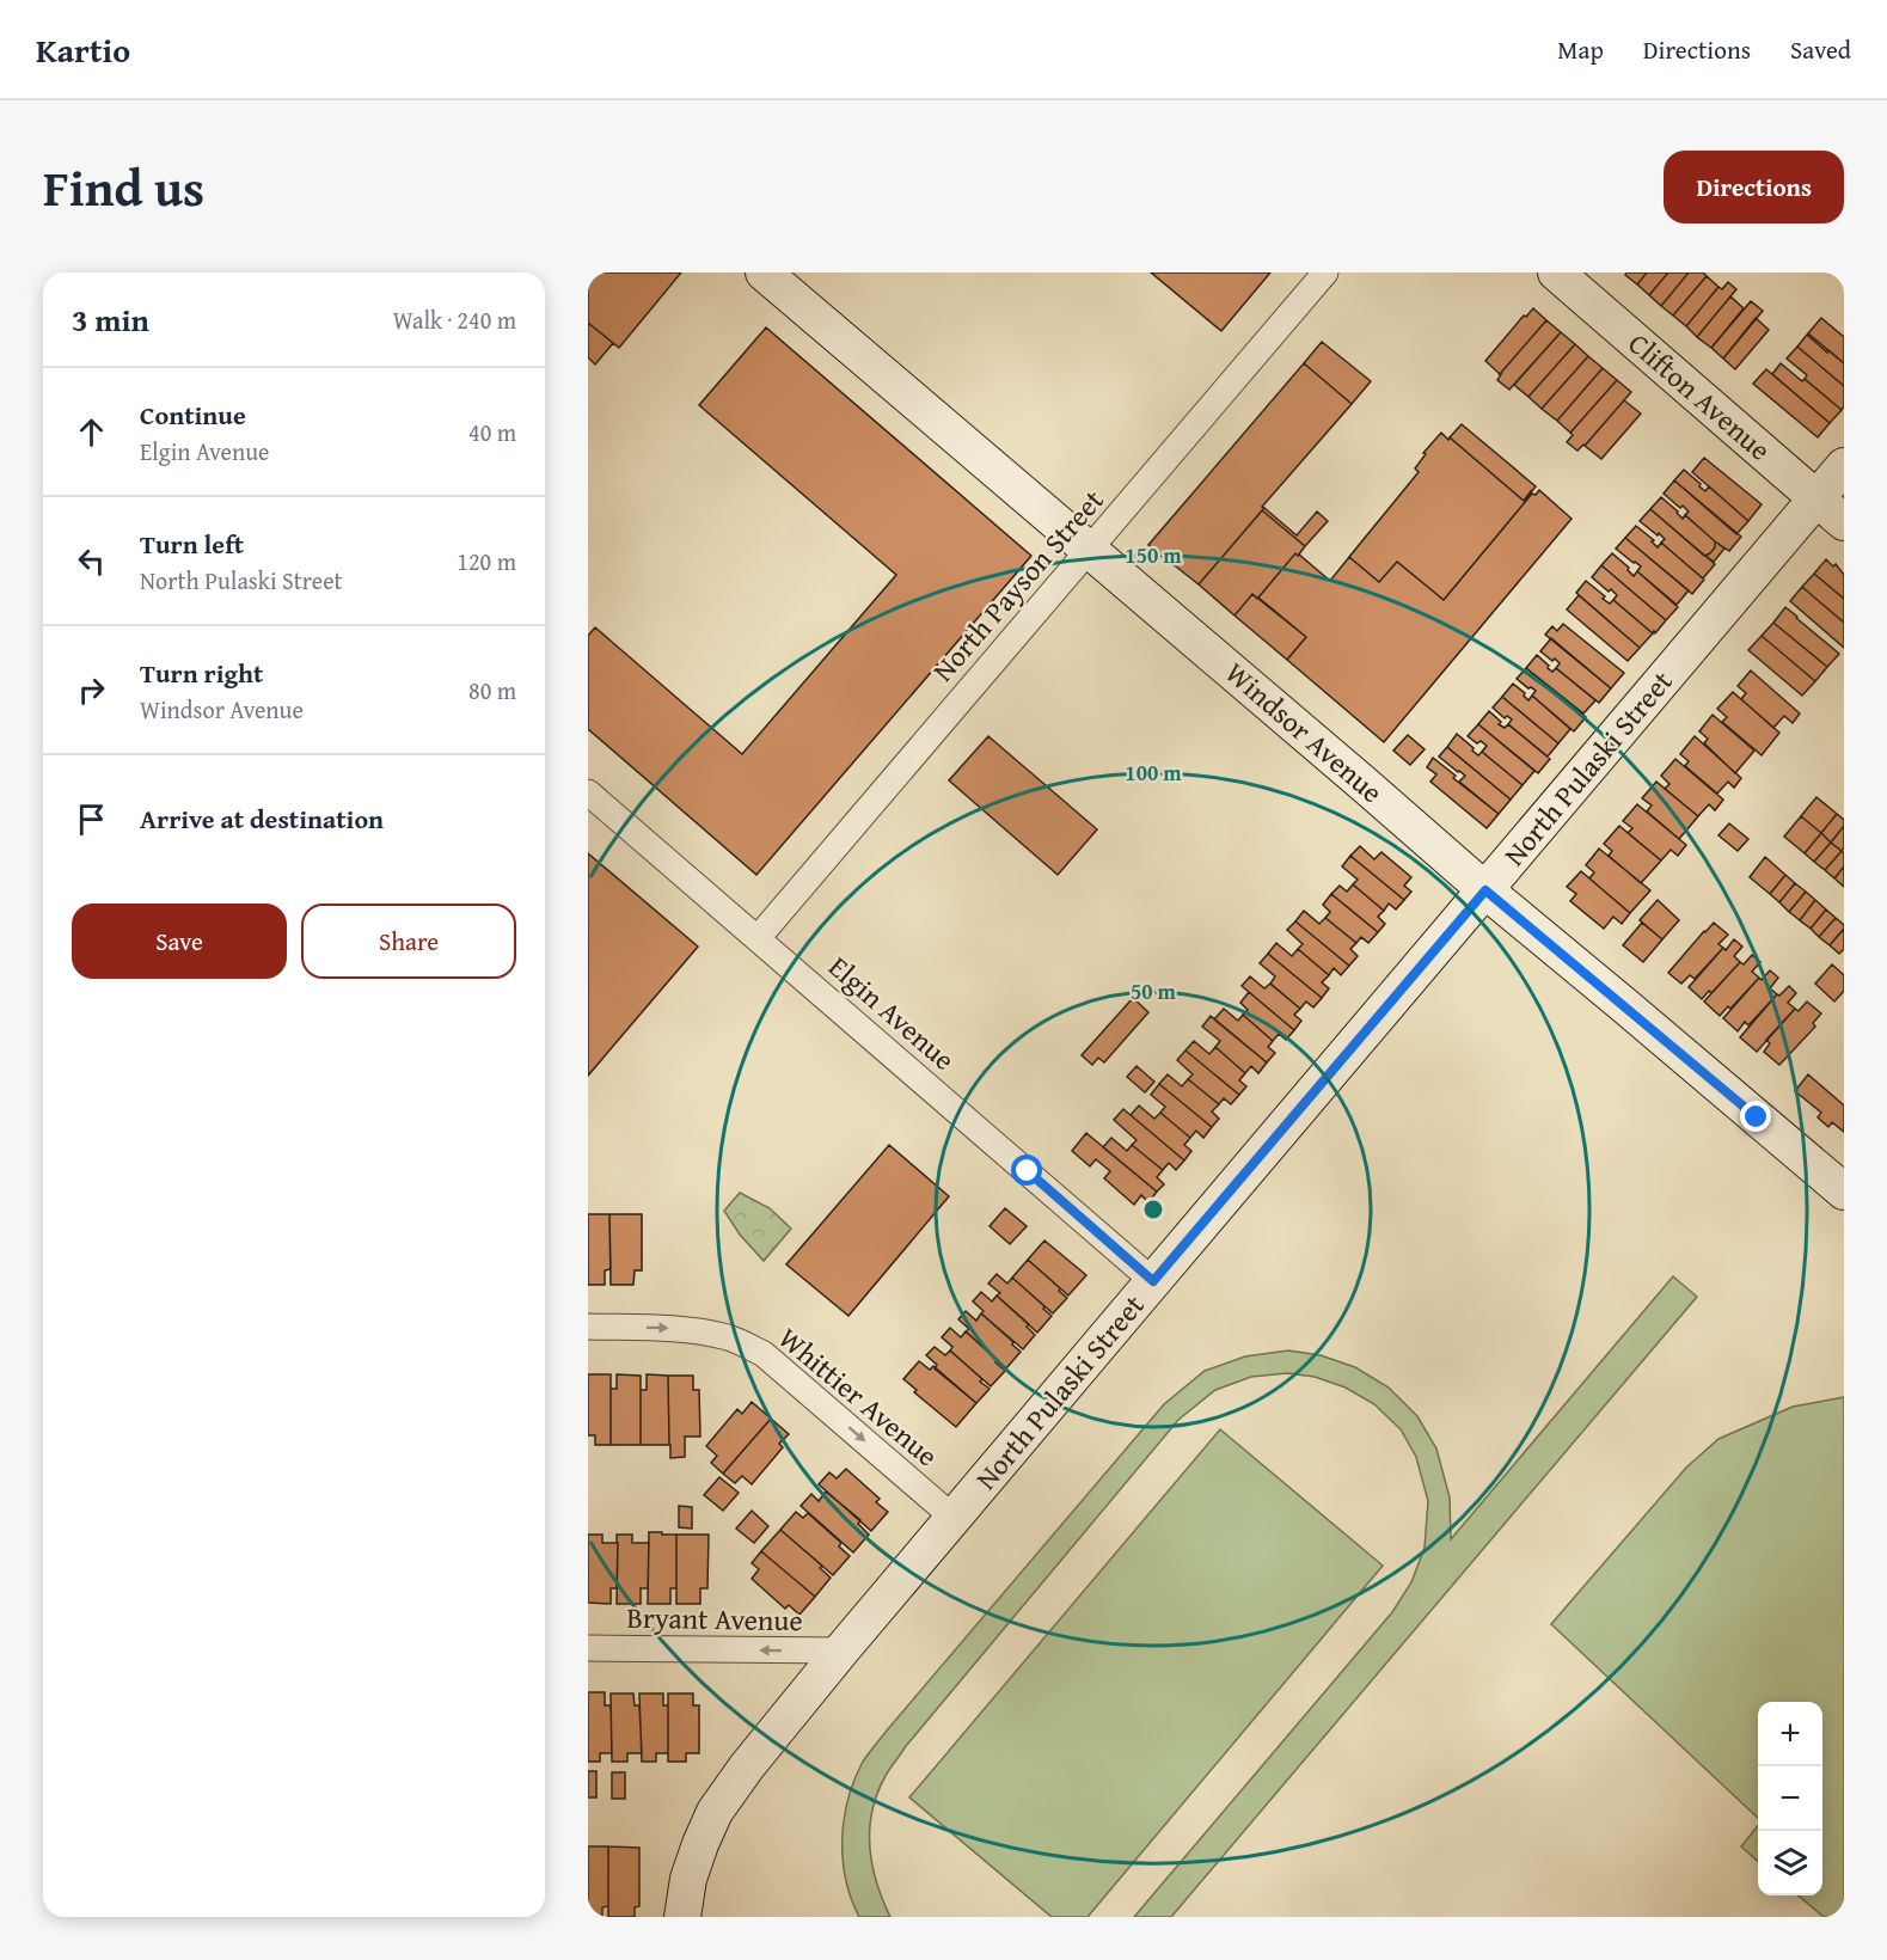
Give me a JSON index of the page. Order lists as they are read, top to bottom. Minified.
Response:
{"streets":{"street":["Clifton Avenue","North Payson Street","Windsor Avenue","North Pulaski Street","Elgin Avenue","Whittier Avenue","Bryant Avenue"]},"crossings":[["Clifton Avenue","North Pulaski Street"],["North Payson Street","Windsor Avenue"],["North Payson Street","Elgin Avenue"],["Windsor Avenue","North Pulaski Street"],["North Pulaski Street","Elgin Avenue"],["North Pulaski Street","Whittier Avenue"],["North Pulaski Street","Bryant Avenue"]],"one_way":["Whittier Avenue","Bryant Avenue"],"page":{"header":"Kartio","nav":["Map","Directions","Saved"],"title":"Find us","buttons":["Directions",["Save","Share"]],"heading":["3 min","Walk · 240 m"],"list":[["Continue","Elgin Avenue","40 m"],["Turn left","North Pulaski Street","120 m"],["Turn right","Windsor Avenue","80 m"],"Arrive at destination"],"map_buttons":["+","−"]},"rings":["150 m","100 m","50 m"]}
